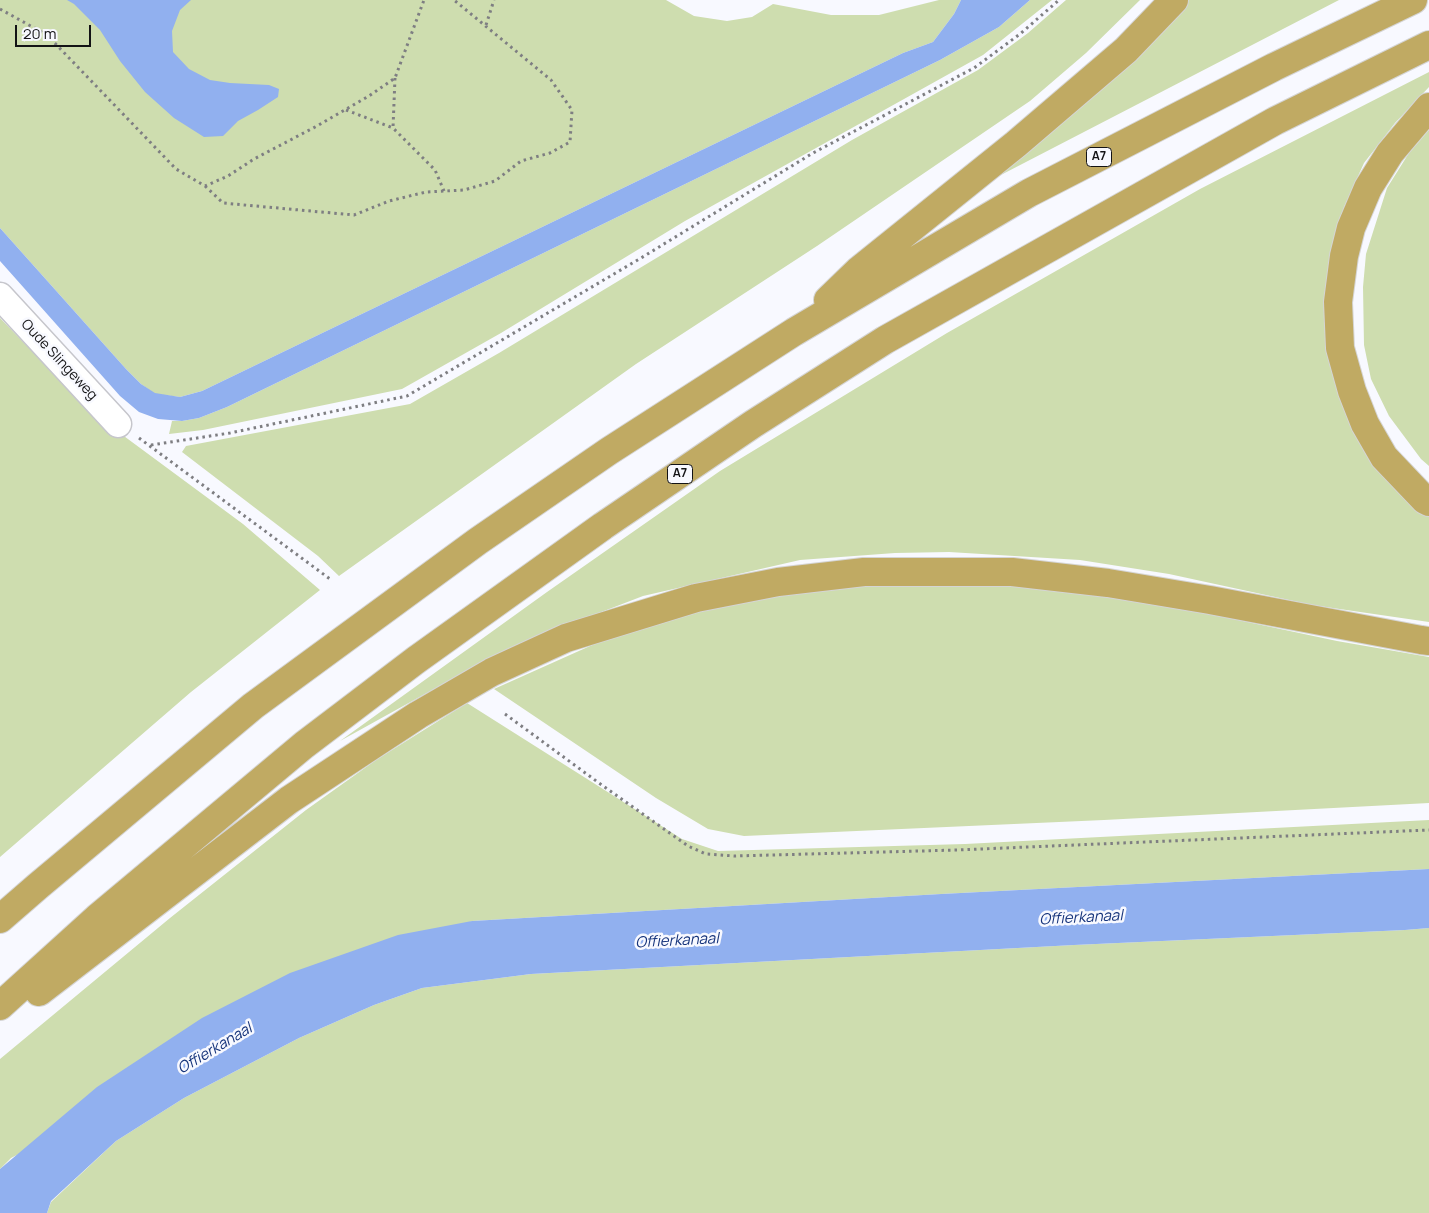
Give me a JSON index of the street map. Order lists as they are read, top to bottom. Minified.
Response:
{"streets":{"highway":["A7"],"street":["Oude Slingeweg"]},"water":["Offierkanaal"],"scale_bar":"20 m"}
